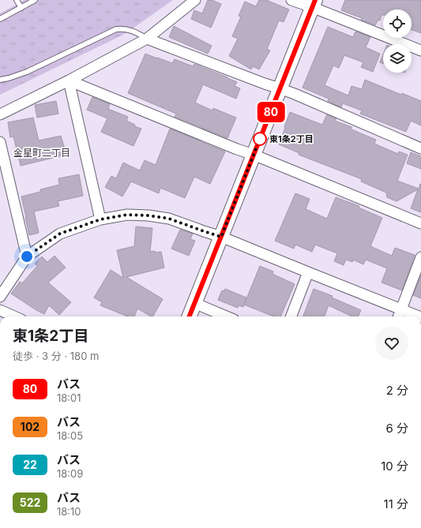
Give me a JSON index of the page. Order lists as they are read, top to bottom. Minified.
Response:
{"districts":["金星町二丁目"],"places":["東1条2丁目"],"lines":["bus line 80"],"page":{"on_map":"80","heading":["東1条2丁目","徒歩 · 3 分 · 180 m"],"list":[{"mark":"80","name":"バス","note":"18:01","value":"2 分"},{"mark":"102","name":"バス","note":"18:05","value":"6 分"},{"mark":"22","name":"バス","note":"18:09","value":"10 分"},{"mark":"522","name":"バス","note":"18:10","value":"11 分"}]}}
